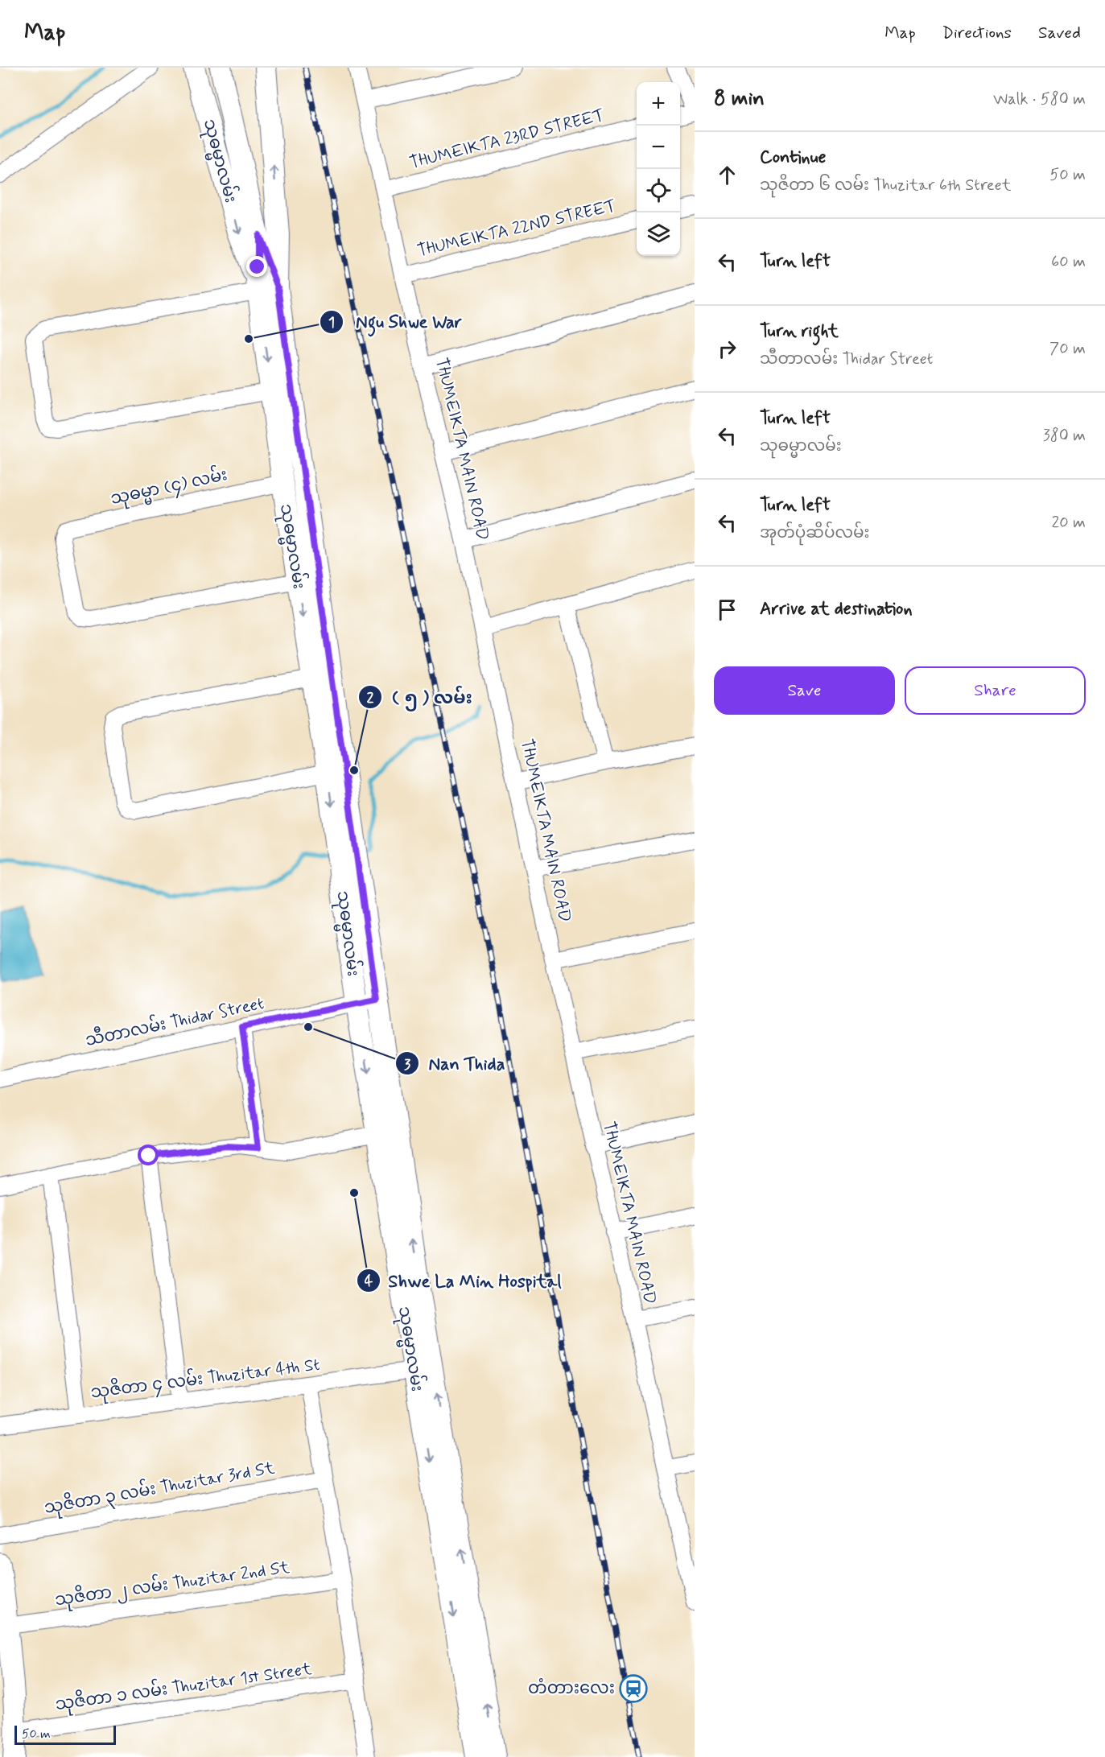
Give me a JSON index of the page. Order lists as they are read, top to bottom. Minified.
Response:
{"streets":{"main road":["သုဓမ္မာလမ်း"],"street":["THUMEIKTA 23RD STREET","THUMEIKTA 22ND STREET","THUMEIKTA MAIN ROAD","သုဓမ္မာ (၄) လမ်း","သီတာလမ်း Thidar Street","သုဇိတာ ၄ လမ်း Thuzitar 4th St","သုဇိတာ ၃ လမ်း Thuzitar 3rd St","သုဇိတာ ၂ လမ်း Thuzitar 2nd St","သုဇိတာ ၁ လမ်း Thuzitar 1st Street"]},"crossings":[["THUMEIKTA 23RD STREET","THUMEIKTA MAIN ROAD"],["သုဓမ္မာလမ်း","သုဓမ္မာ (၄) လမ်း"],["သုဓမ္မာလမ်း","သီတာလမ်း Thidar Street"],["သုဓမ္မာလမ်း","သုဇိတာ ၄ လမ်း Thuzitar 4th St"],["THUMEIKTA 22ND STREET","THUMEIKTA MAIN ROAD"]],"places":{"other":["Ngu Shwe War","( ၅ ) လမ်း","Nan Thida","Shwe La Min Hospital"],"station":["တံတားလေး"]},"scale_bar":"50 m","page":{"header":"Map","nav":["Map","Directions","Saved"],"heading":["8 min","Walk · 580 m"],"map_buttons":["+","−"],"list":[["Continue","သုဇိတာ ၆ လမ်း Thuzitar 6th Street","50 m"],["Turn left","60 m"],["Turn right","သီတာလမ်း Thidar Street","70 m"],["Turn left","သုဓမ္မာလမ်း","380 m"],["Turn left","အုတ်ပုံဆိပ်လမ်း","20 m"],"Arrive at destination"],"buttons":["Save","Share"],"scale":"50 m"}}
